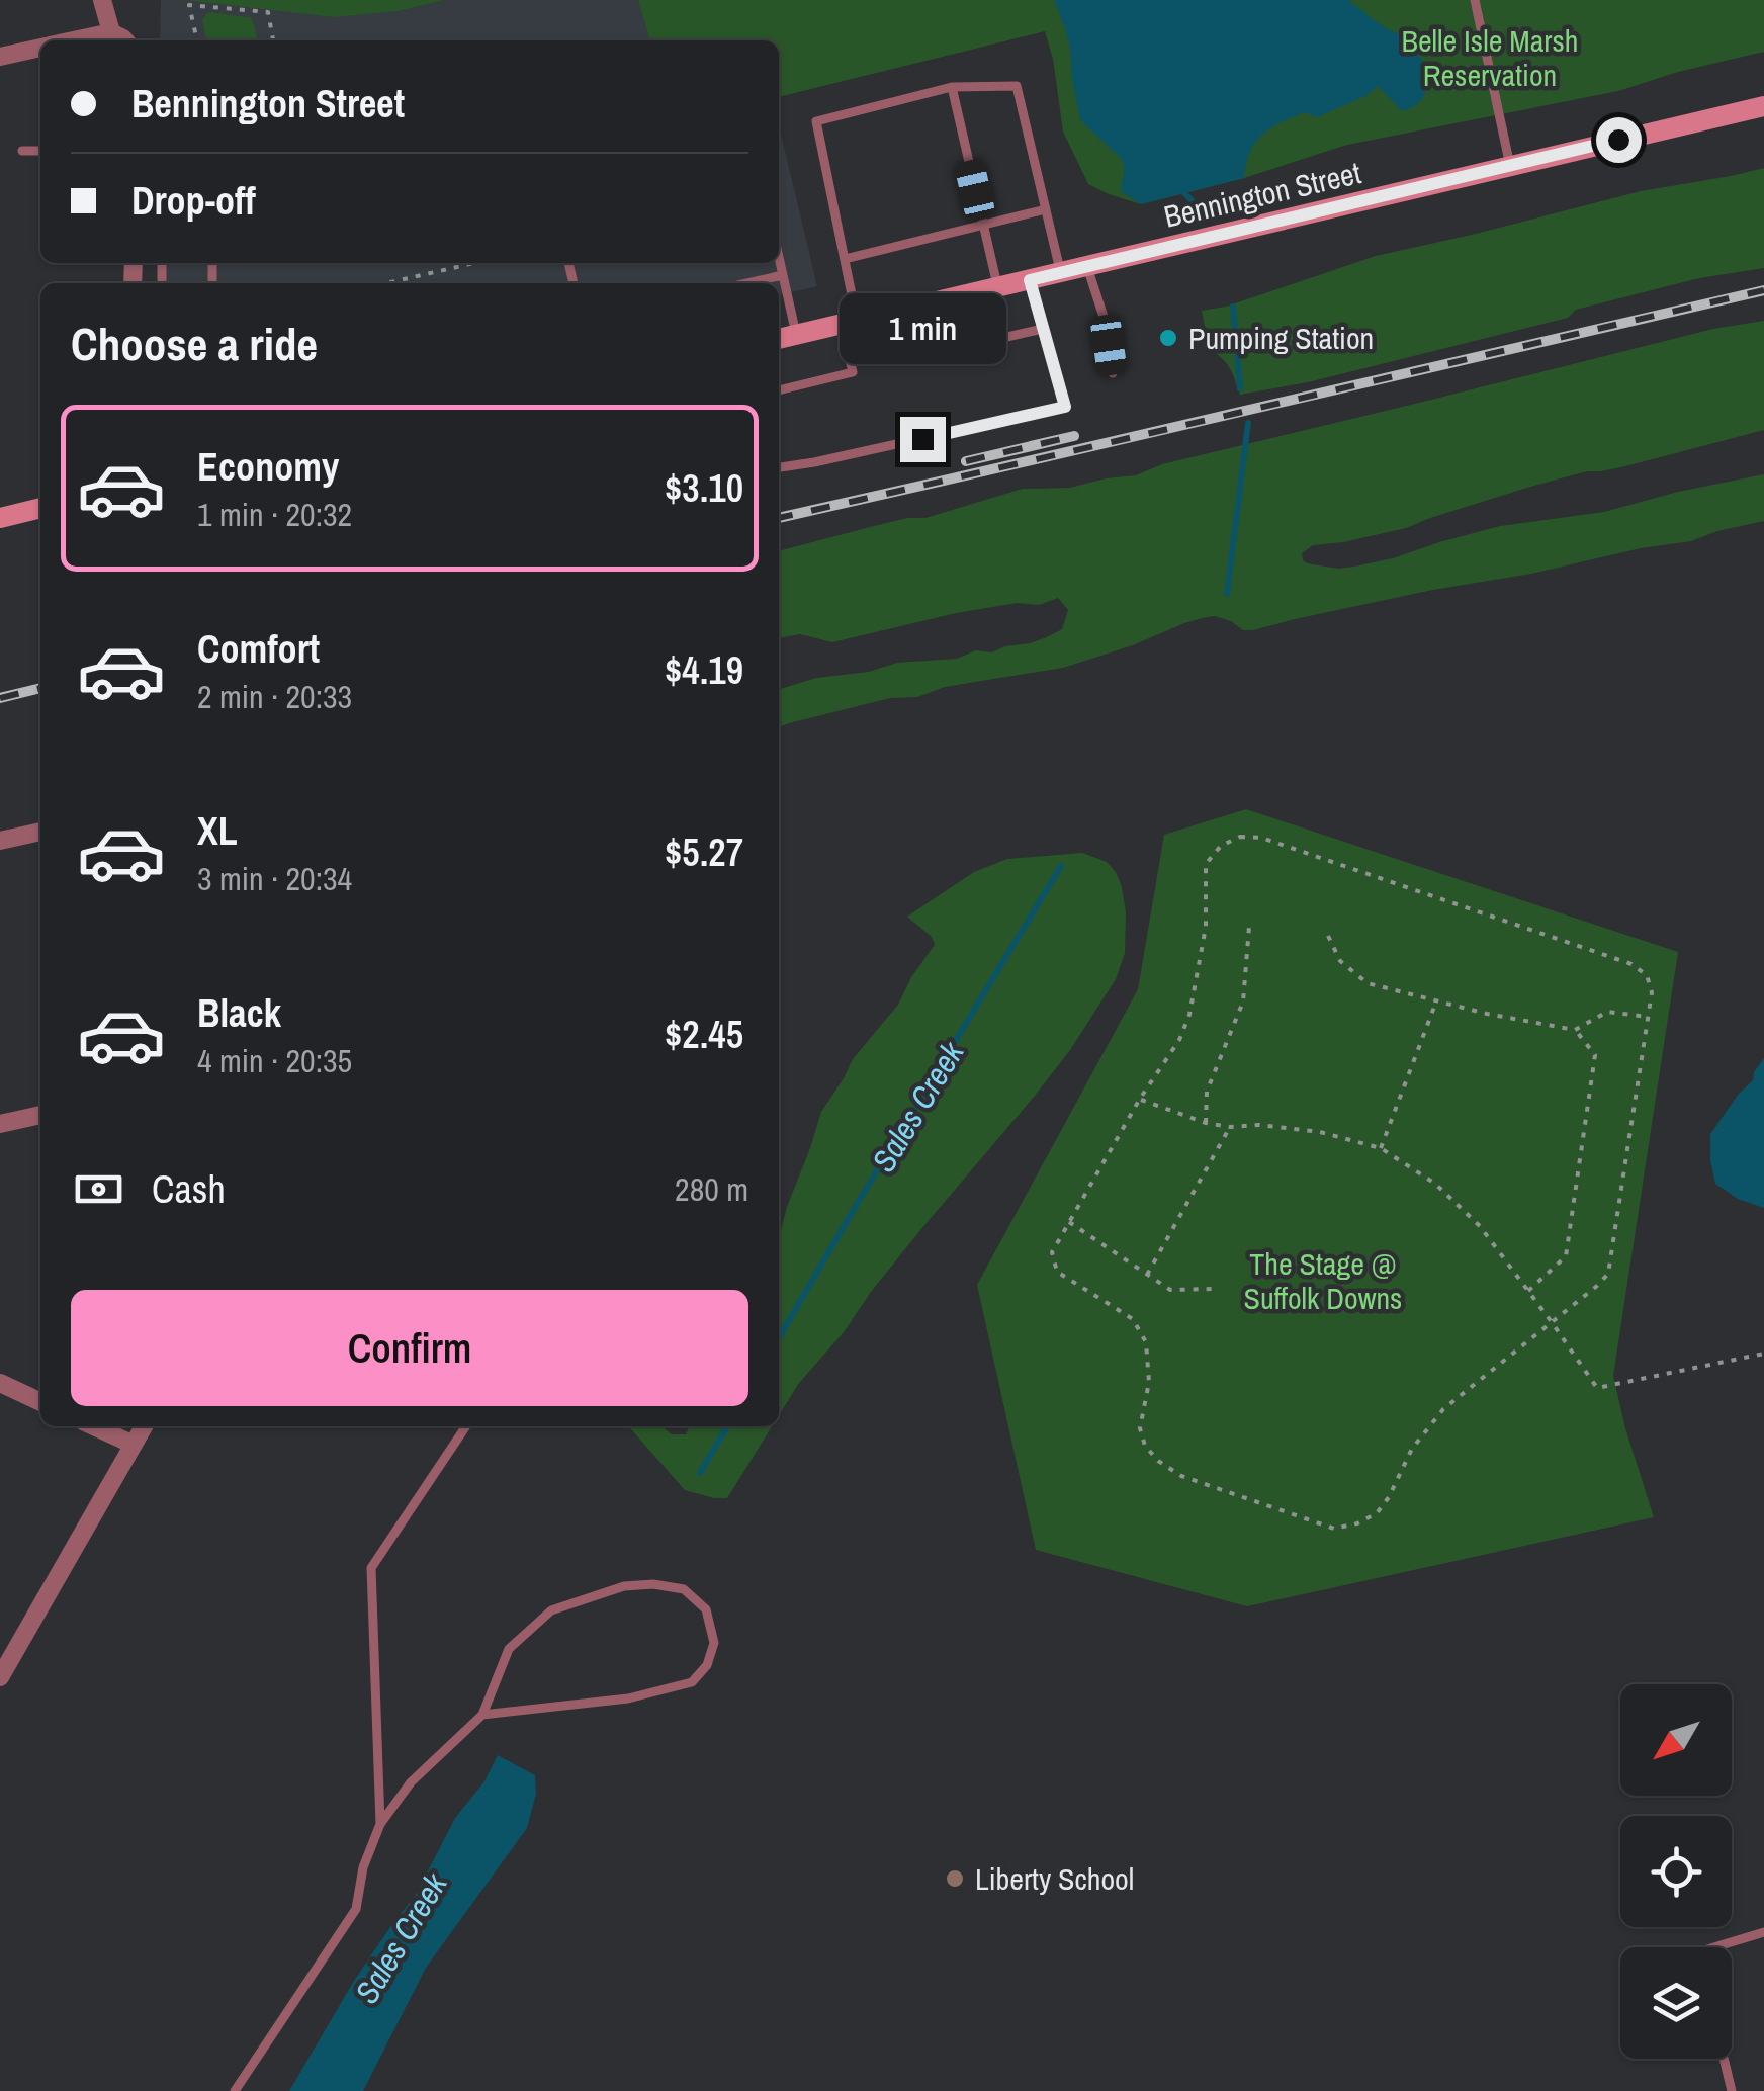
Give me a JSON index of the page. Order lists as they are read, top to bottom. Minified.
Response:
{"streets":{"main road":["Bennington Street"]},"water":["Sales Creek"],"parks":["Belle Isle Marsh Reservation","The Stage @ Suffolk Downs"],"places":["Pumping Station","Liberty School"],"north":"bottom left","page":{"banner":["Bennington Street","Drop-off"],"heading":"Choose a ride","bubble":"1 min","list":[{"name":"Economy","note":"1 min · 20:32","value":"$3.10"},{"name":"Comfort","note":"2 min · 20:33","value":"$4.19"},{"name":"XL","note":"3 min · 20:34","value":"$5.27"},{"name":"Black","note":"4 min · 20:35","value":"$2.45"}],"pay":["Cash","280 m"],"buttons":"Confirm"}}
